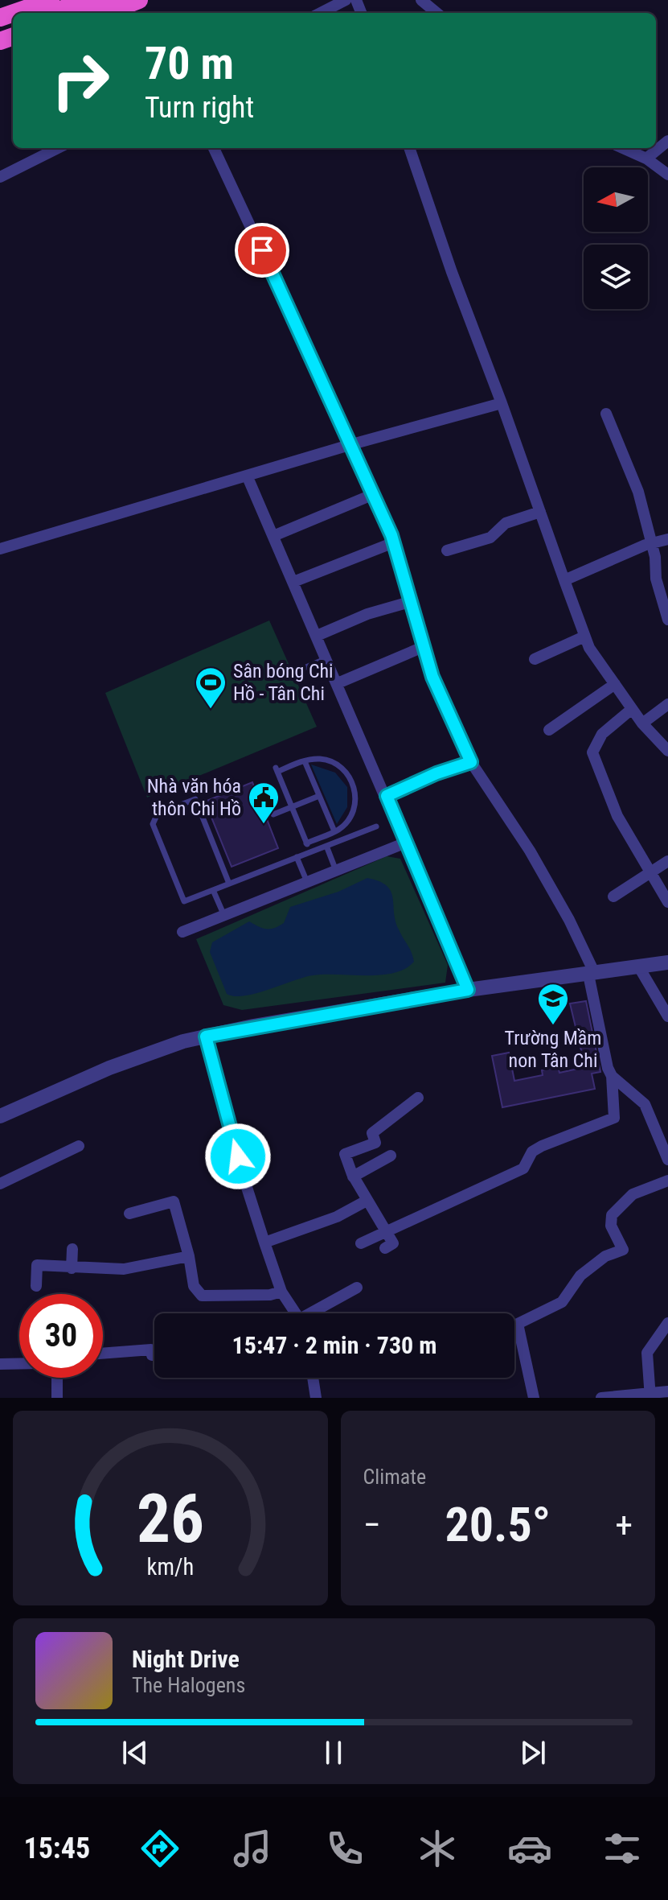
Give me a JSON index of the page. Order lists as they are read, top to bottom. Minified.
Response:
{"places":{"sports":["Sân bóng Chi Hồ - Tân Chi"],"public building":["Nhà văn hóa thôn Chi Hồ"],"school or university":["Trường Mầm non Tân Chi"]},"north":"left","page":{"turn":["70 m","Turn right"],"limit":"30","trip":"15:47 · 2 min · 730 m","tile":"Climate","heat":["−","20.5°","+"],"song":["Night Drive","The Halogens"],"tabs":"15:45","gauge":["26","km/h"]}}
